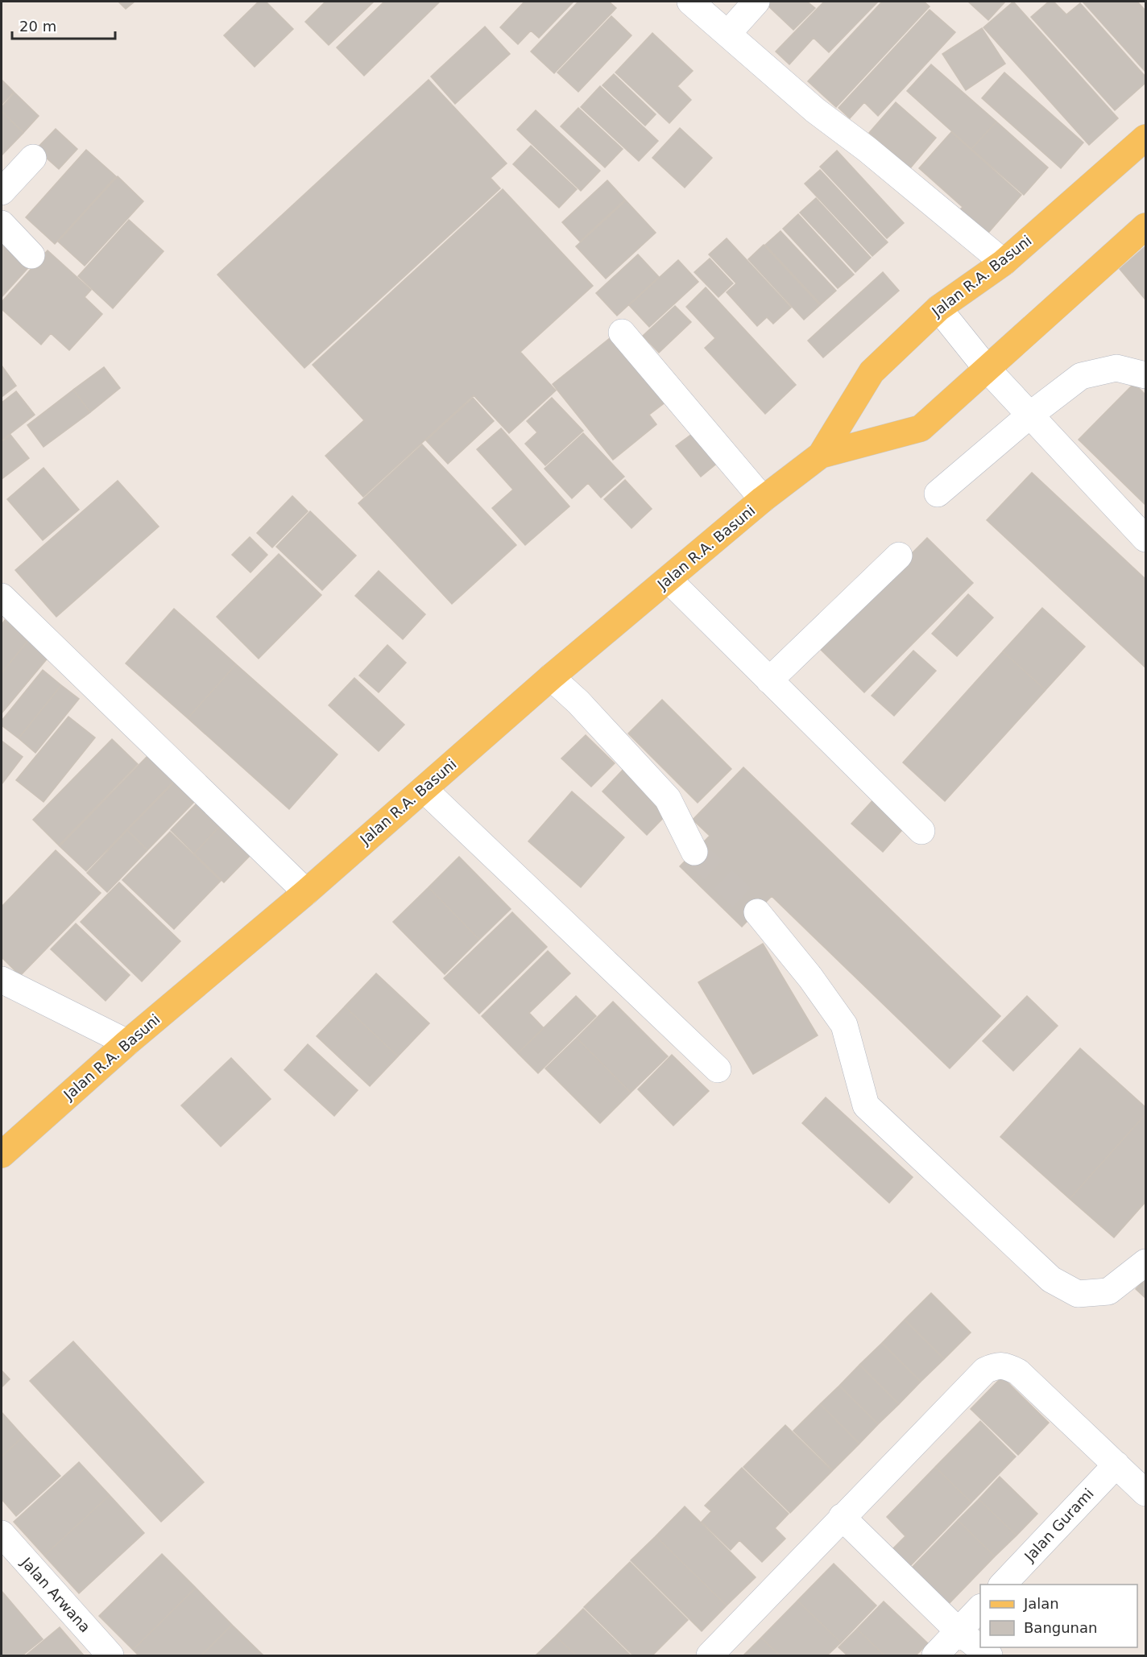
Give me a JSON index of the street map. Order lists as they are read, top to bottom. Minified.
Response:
{"streets":{"main road":["Jalan R.A. Basuni"],"street":["Jalan Gurami","Jalan Arwana"]},"legend":["Jalan","Bangunan"],"scale_bar":"20 m"}
